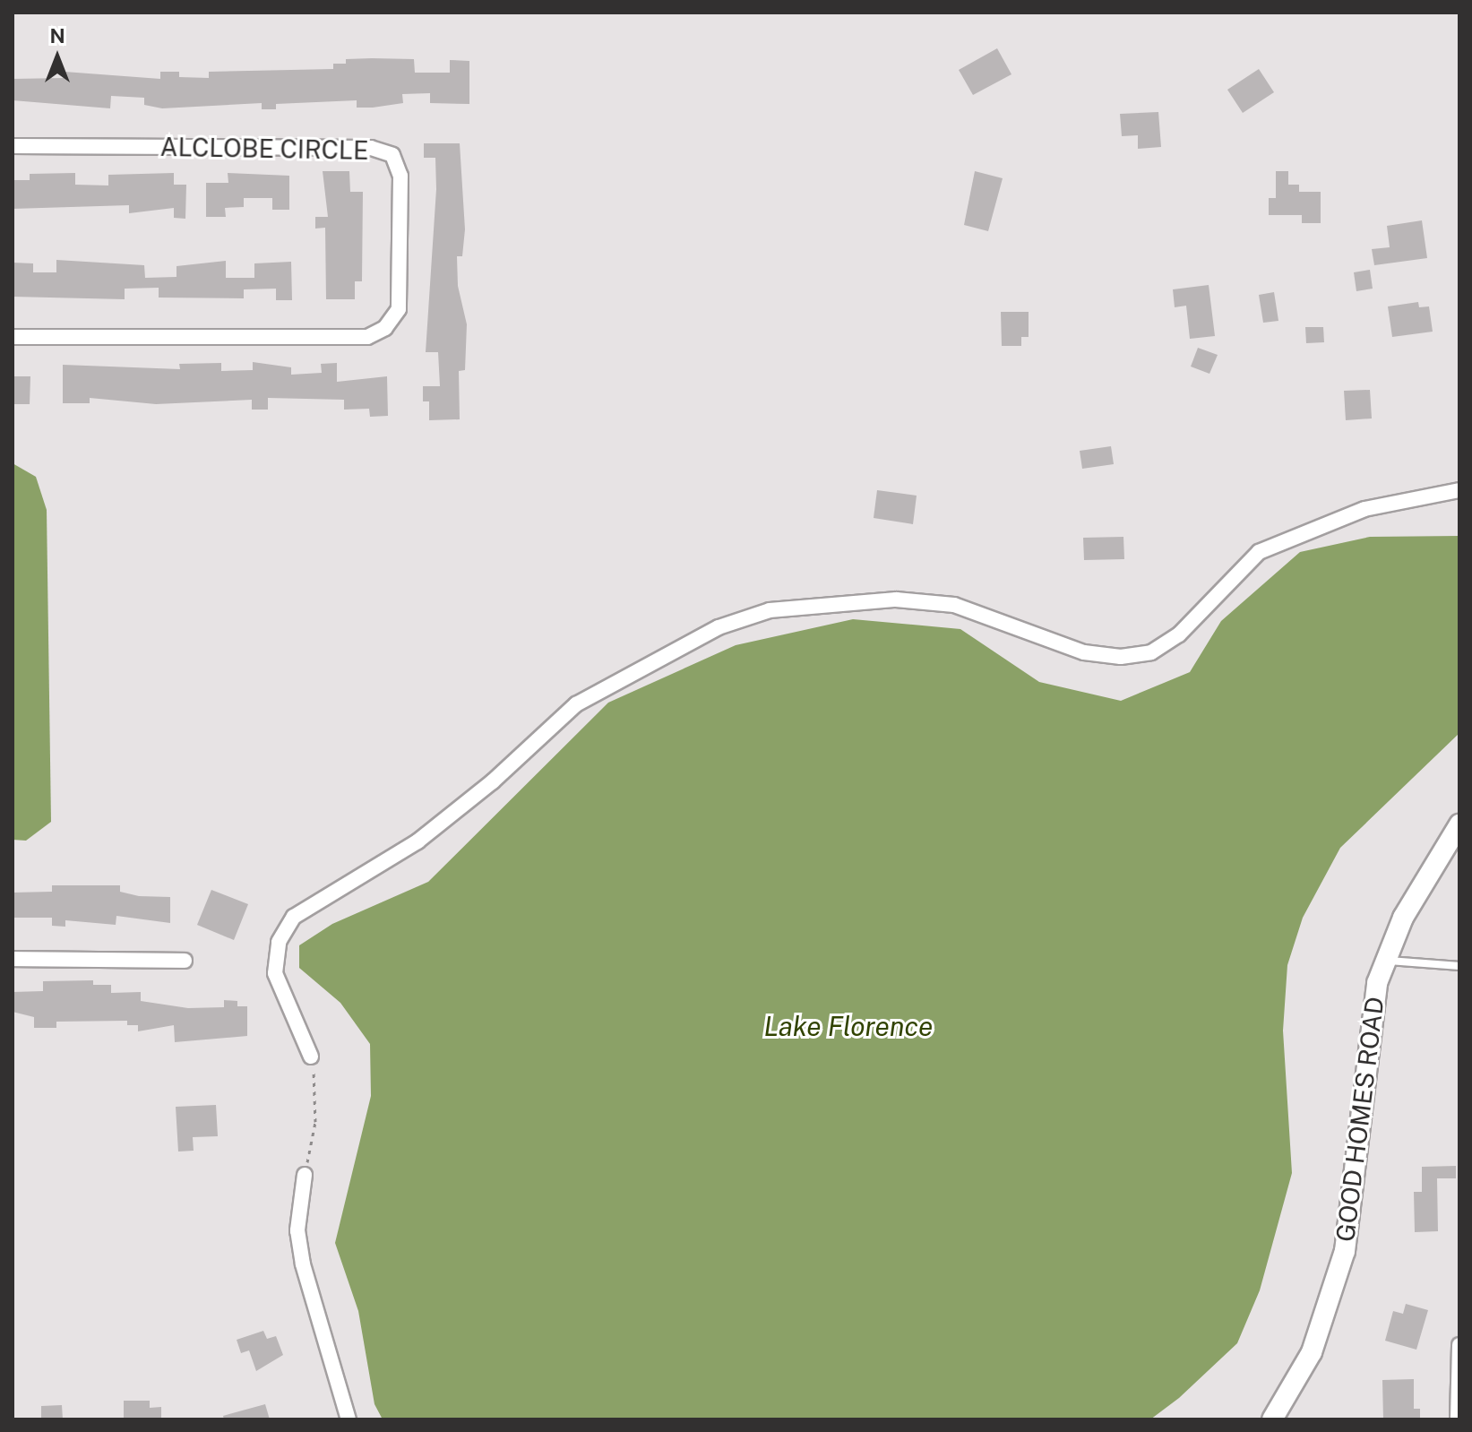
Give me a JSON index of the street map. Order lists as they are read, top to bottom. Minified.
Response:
{"streets":{"street":["ALCLOBE CIRCLE","GOOD HOMES ROAD"]},"water":["Lake Florence"],"north":"top"}
